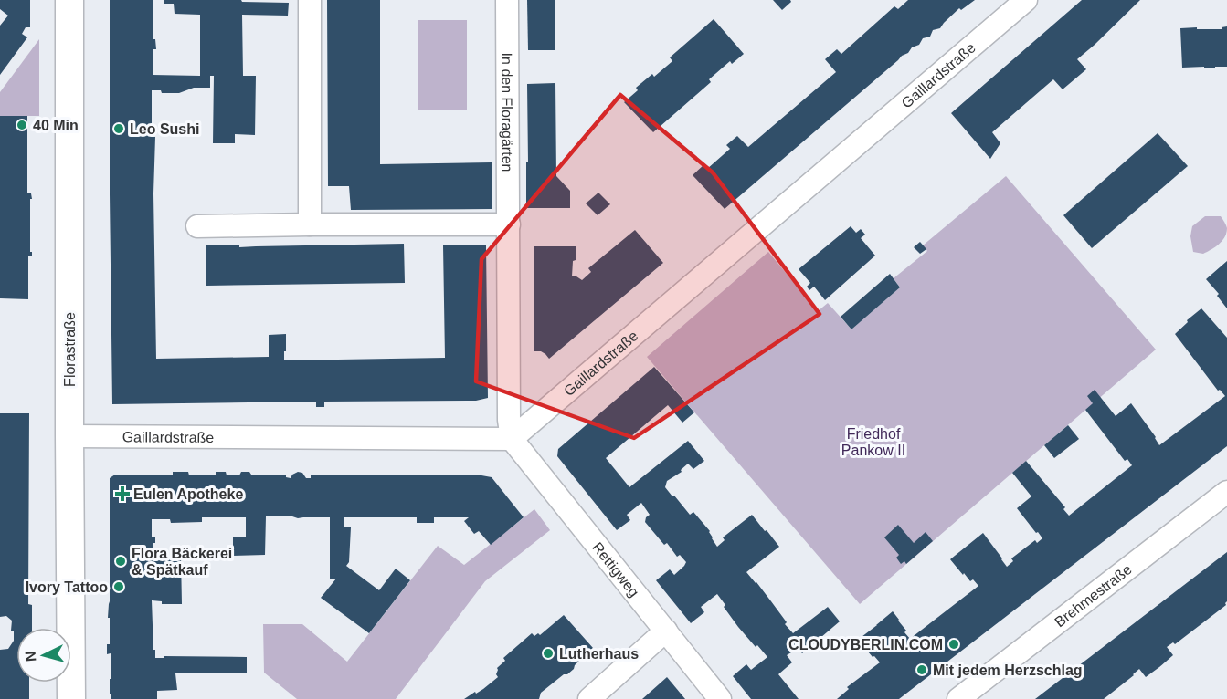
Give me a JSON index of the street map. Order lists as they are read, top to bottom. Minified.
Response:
{"streets":{"street":["Gaillardstraße","In den Floragärten","Florastraße","Rettigweg","Brehmestraße"]},"crossings":[["Gaillardstraße","In den Floragärten"],["Gaillardstraße","Florastraße"],["Gaillardstraße","Rettigweg"],["In den Floragärten","Rettigweg"]],"parks":["Friedhof Pankow II"],"places":{"other":["40 Min","Leo Sushi","Flora Bäckerei & Spätkauf","Ivory Tattoo","CLOUDYBERLIN.COM","Lutherhaus","Mit jedem Herzschlag"],"health":["Eulen Apotheke"]},"north":"left"}
